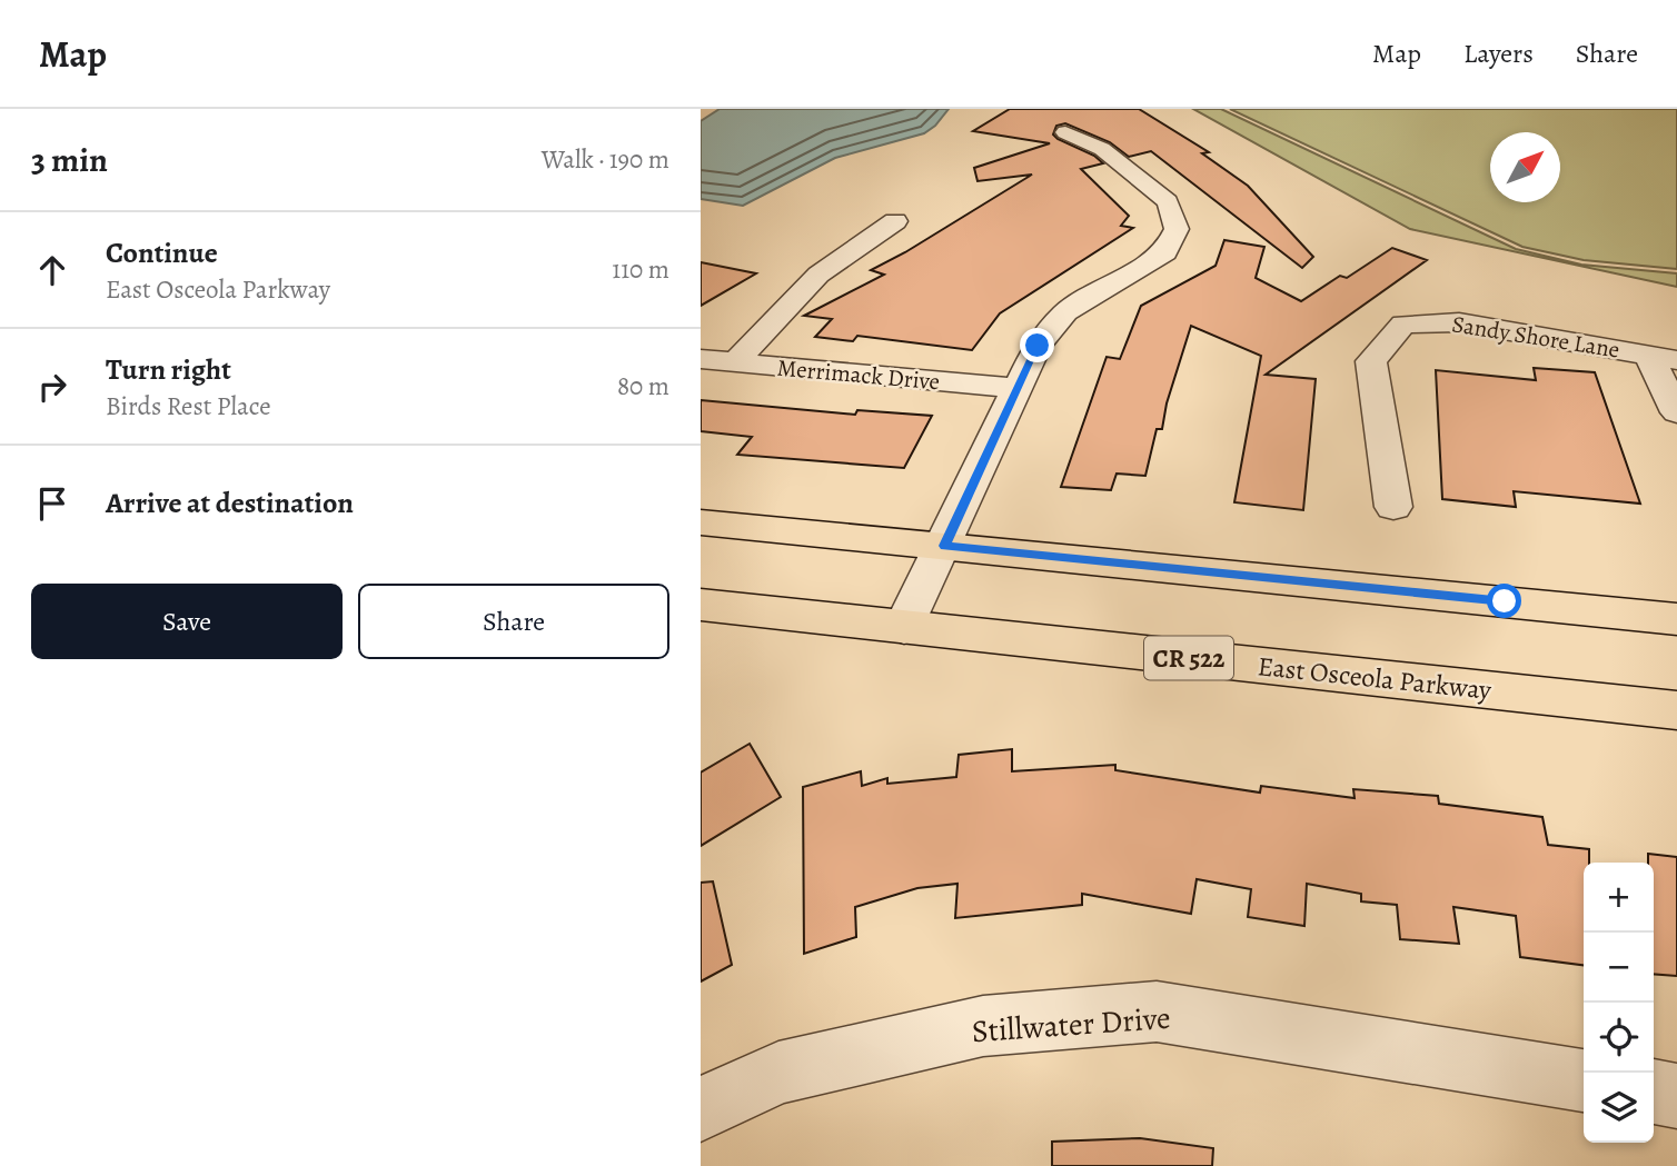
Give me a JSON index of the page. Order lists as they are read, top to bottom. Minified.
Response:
{"streets":{"main road":["CR 522","East Osceola Parkway"],"street":["Sandy Shore Lane","Merrimack Drive","Stillwater Drive"]},"north":"top right","page":{"header":"Map","nav":["Map","Layers","Share"],"heading":["3 min","Walk · 190 m"],"list":[["Continue","East Osceola Parkway","110 m"],["Turn right","Birds Rest Place","80 m"],"Arrive at destination"],"buttons":["Save","Share"],"map_buttons":["+","−"]}}
